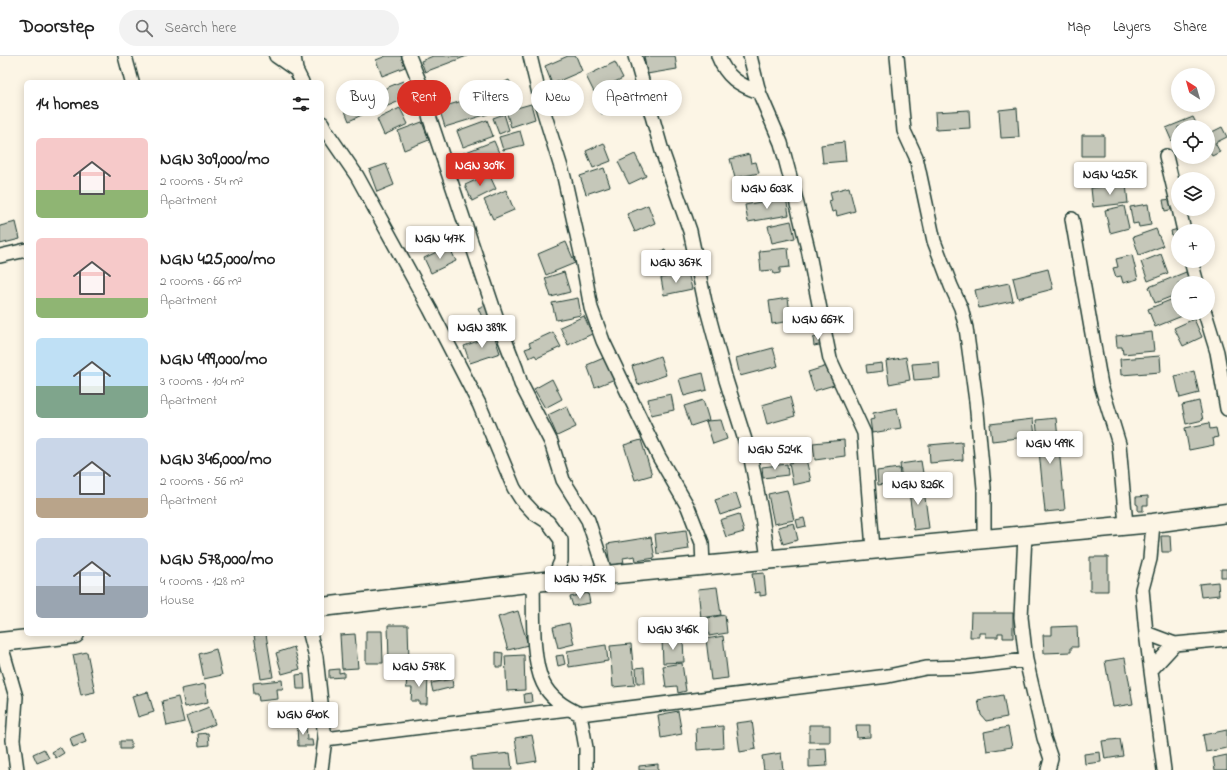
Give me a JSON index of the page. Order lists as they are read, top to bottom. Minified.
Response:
{"north":"top left","page":{"header":"Doorstep","search":"Search here","nav":["Map","Layers","Share"],"map_buttons":["+","−"],"chip":["Buy","Rent","Filters","New","Apartment"],"heading":"14 homes","list":[{"name":"NGN 309,000/mo","note":"2 rooms · 54 m² · Apartment"},{"name":"NGN 425,000/mo","note":"2 rooms · 66 m² · Apartment"},{"name":"NGN 499,000/mo","note":"3 rooms · 104 m² · Apartment"},{"name":"NGN 346,000/mo","note":"2 rooms · 56 m² · Apartment"},{"name":"NGN 578,000/mo","note":"4 rooms · 128 m² · House"}],"price":["NGN 309K","NGN 425K","NGN 603K","NGN 417K","NGN 367K","NGN 667K","NGN 389K","NGN 499K","NGN 524K","NGN 826K","NGN 715K","NGN 346K","NGN 578K","NGN 640K"]}}
